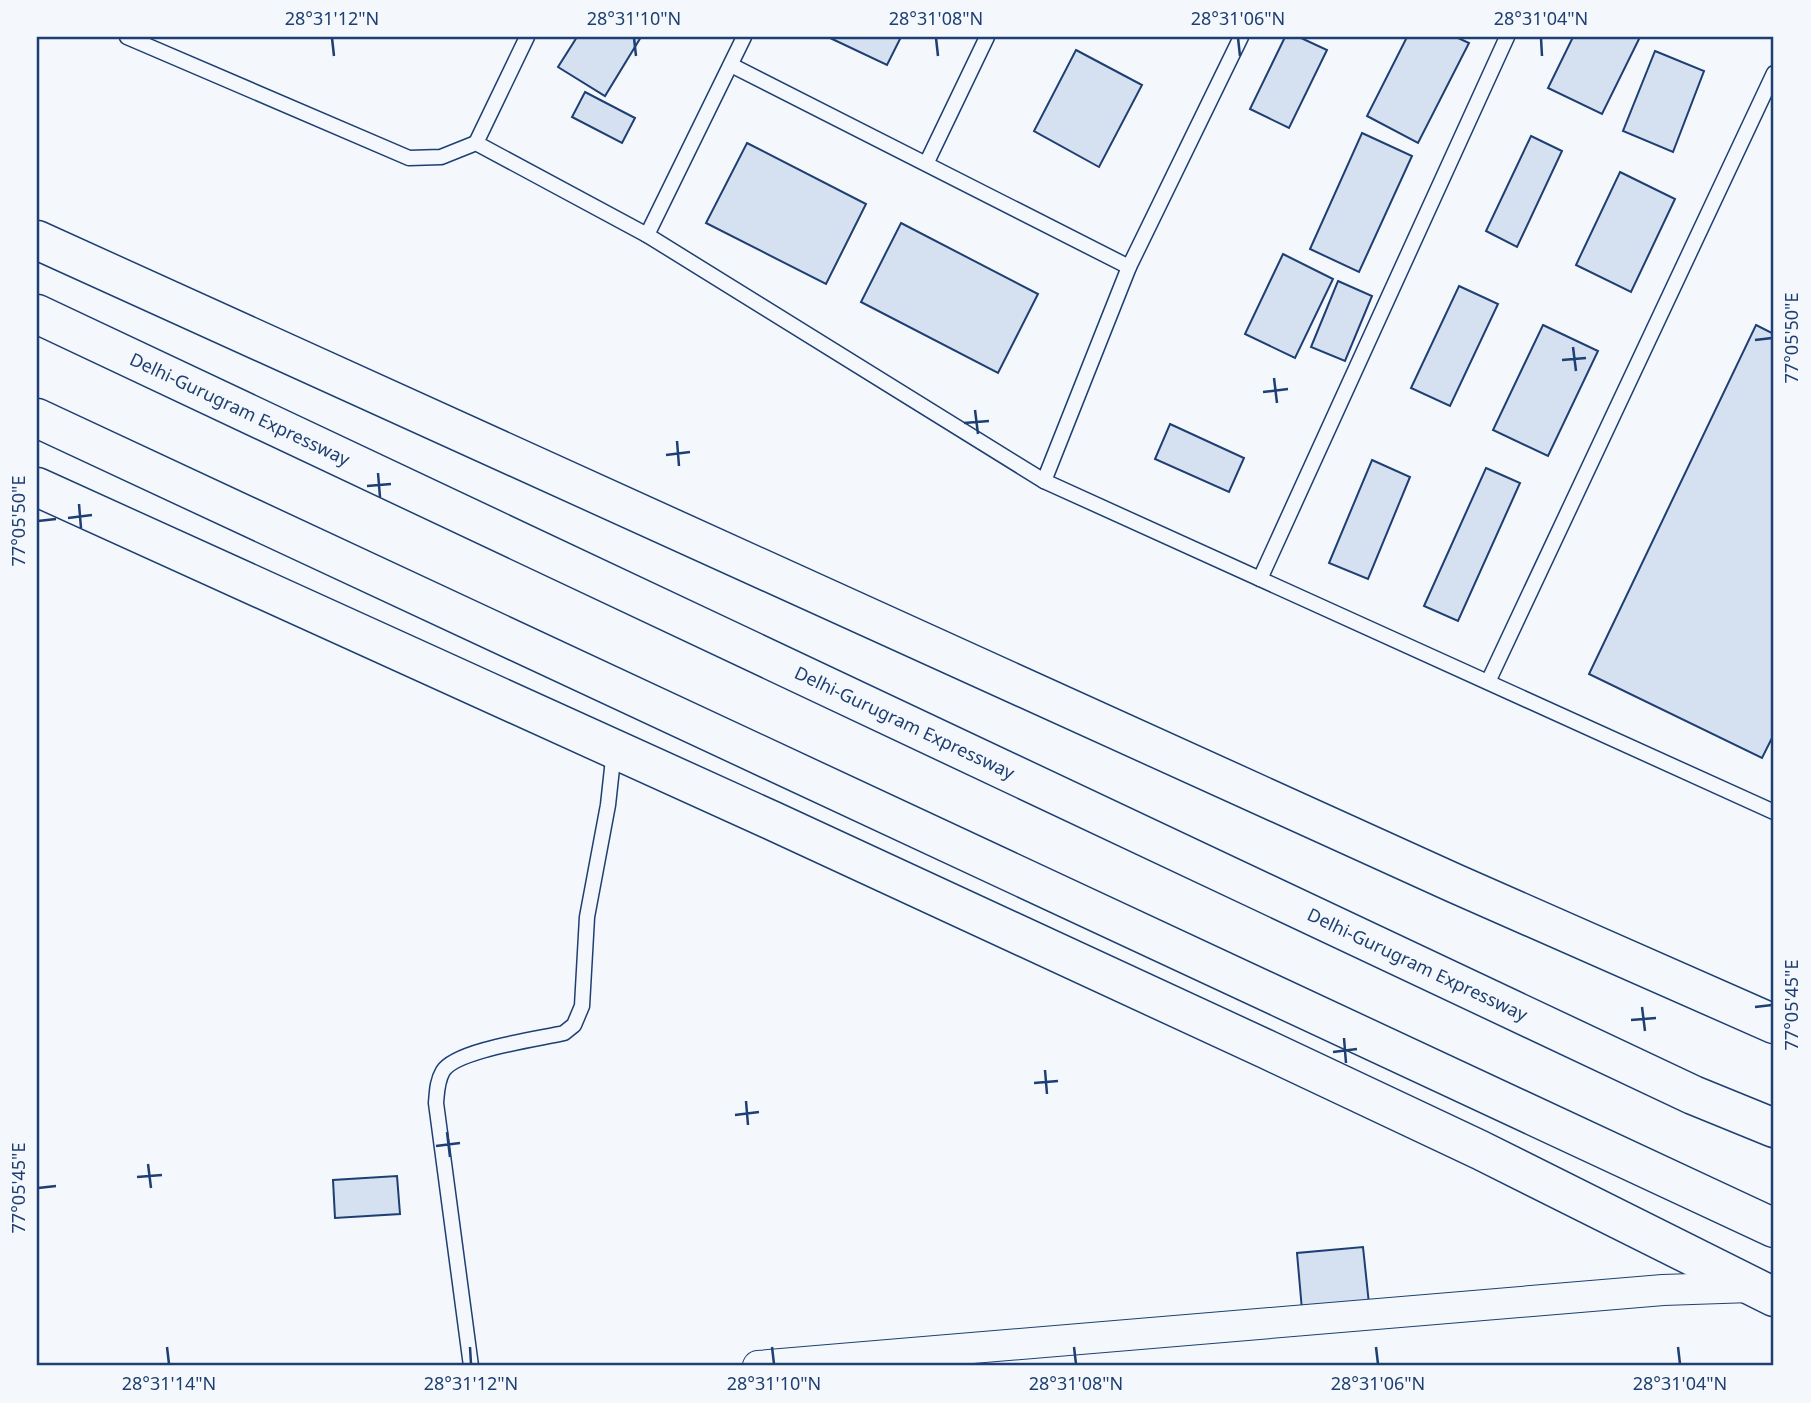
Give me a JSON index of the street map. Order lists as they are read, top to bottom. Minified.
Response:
{"streets":{"main road":["Delhi-Gurugram Expressway"]},"coordinates":["28°31'12\"N","28°31'10\"N","28°31'08\"N","28°31'06\"N","28°31'04\"N","77°05'50\"E","77°05'45\"E","28°31'14\"N"]}
